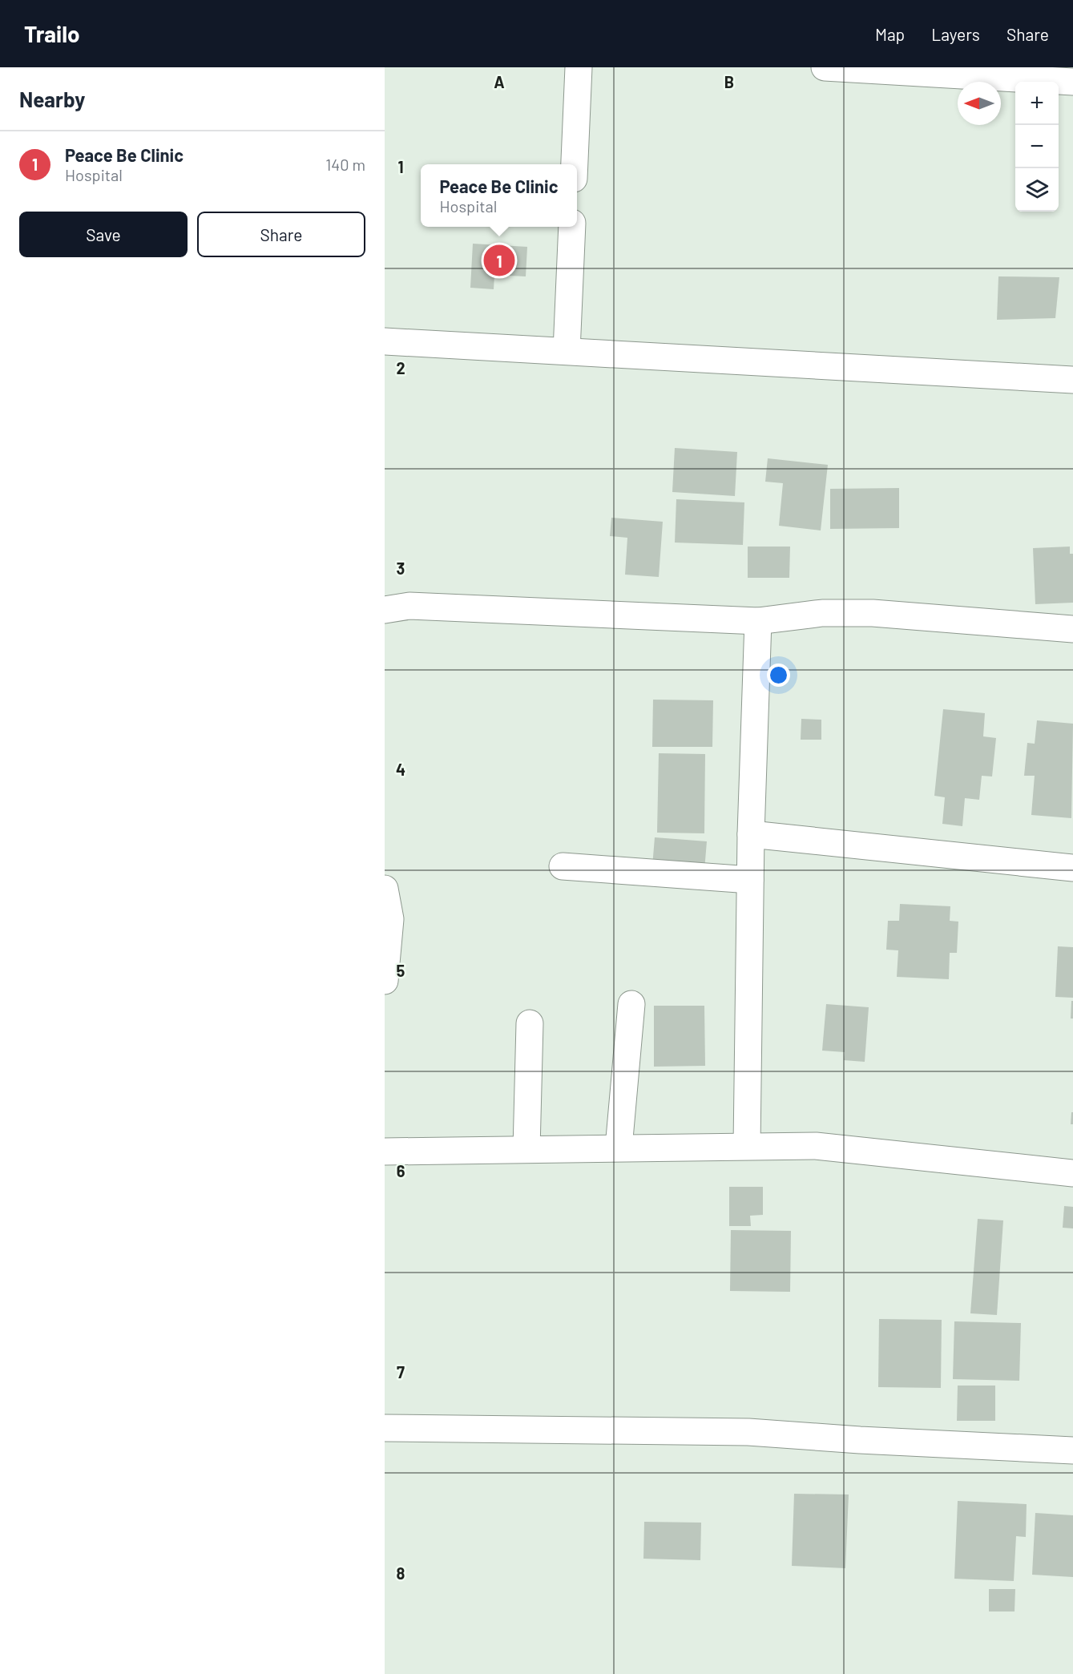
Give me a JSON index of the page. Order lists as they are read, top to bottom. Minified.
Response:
{"north":"left","page":{"header":"Trailo","nav":["Map","Layers","Share"],"heading":"Nearby","map_buttons":["+","−"],"list":[{"mark":"1","name":"Peace Be Clinic","note":"Hospital","value":"140 m"}],"popup":["Peace Be Clinic","Hospital"],"buttons":["Save","Share"],"pins":"1"},"grid":{"columns":["A","B"],"rows":["1","2","3","4","5","6","7","8"]}}
